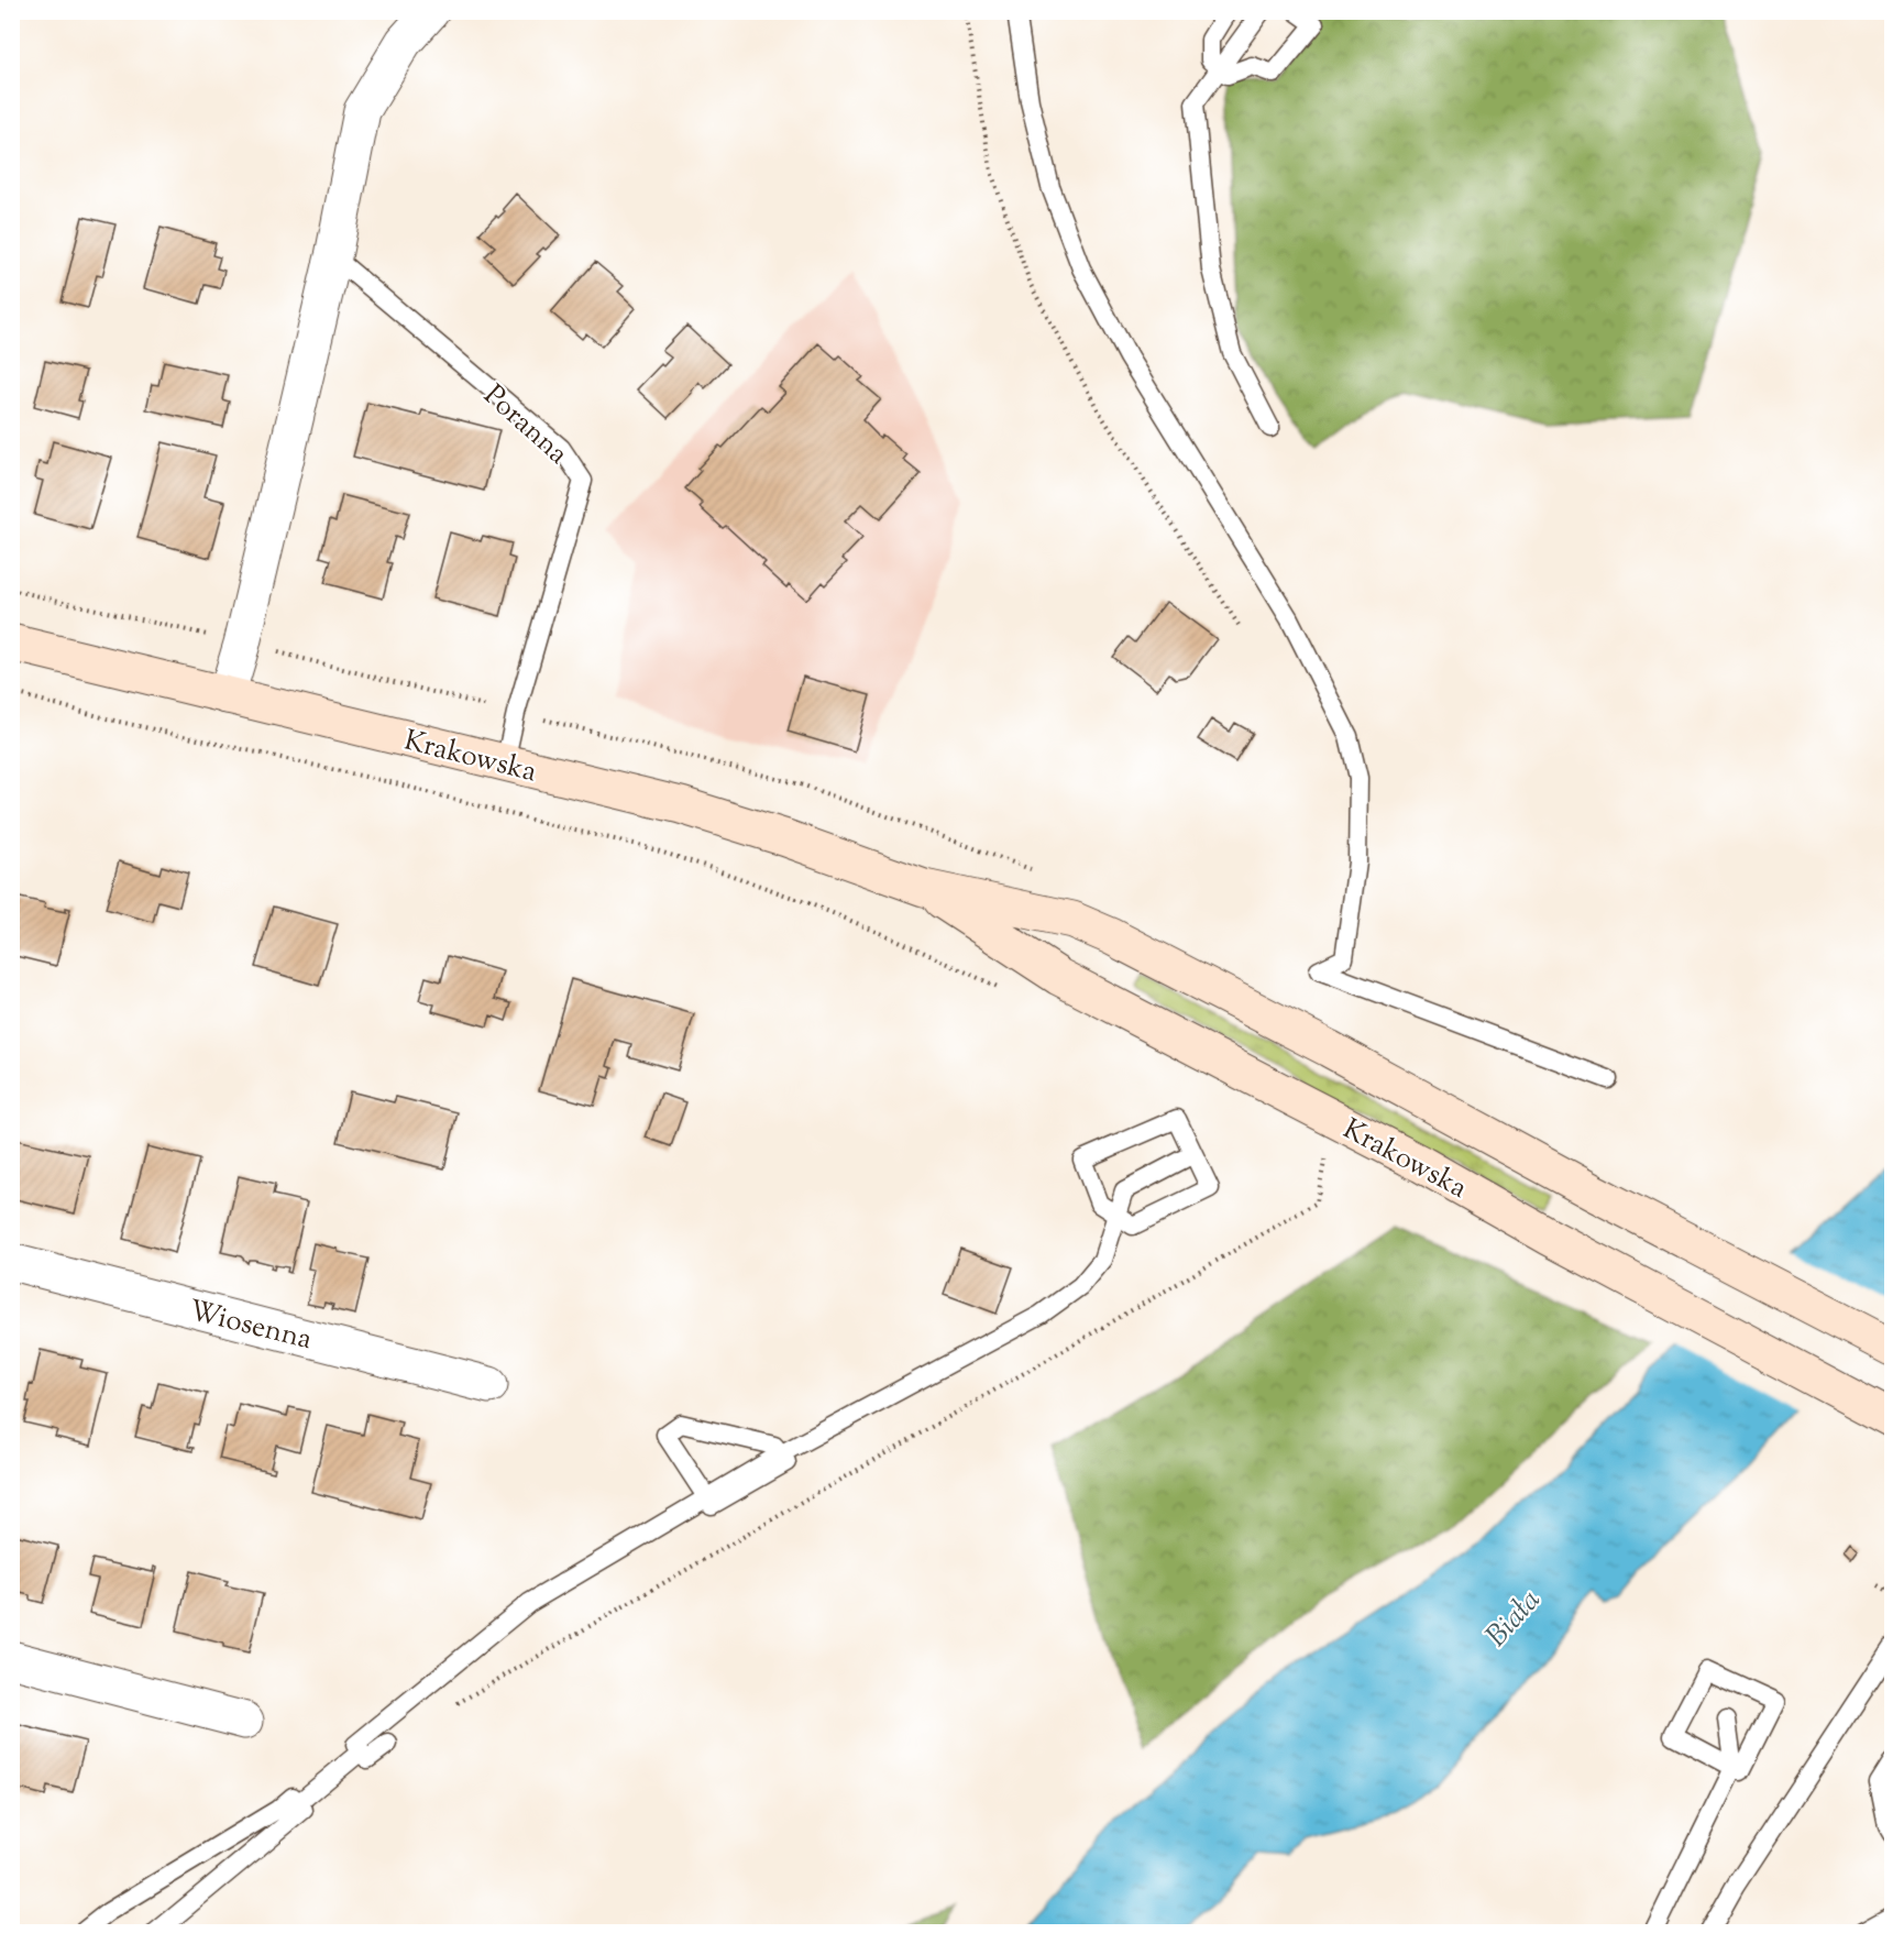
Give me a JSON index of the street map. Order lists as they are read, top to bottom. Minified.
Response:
{"streets":{"street":["Krakowska","Wiosenna"],"lane":["Poranna"]},"crossings":[["Poranna","Krakowska"]],"water":["Biała"]}
